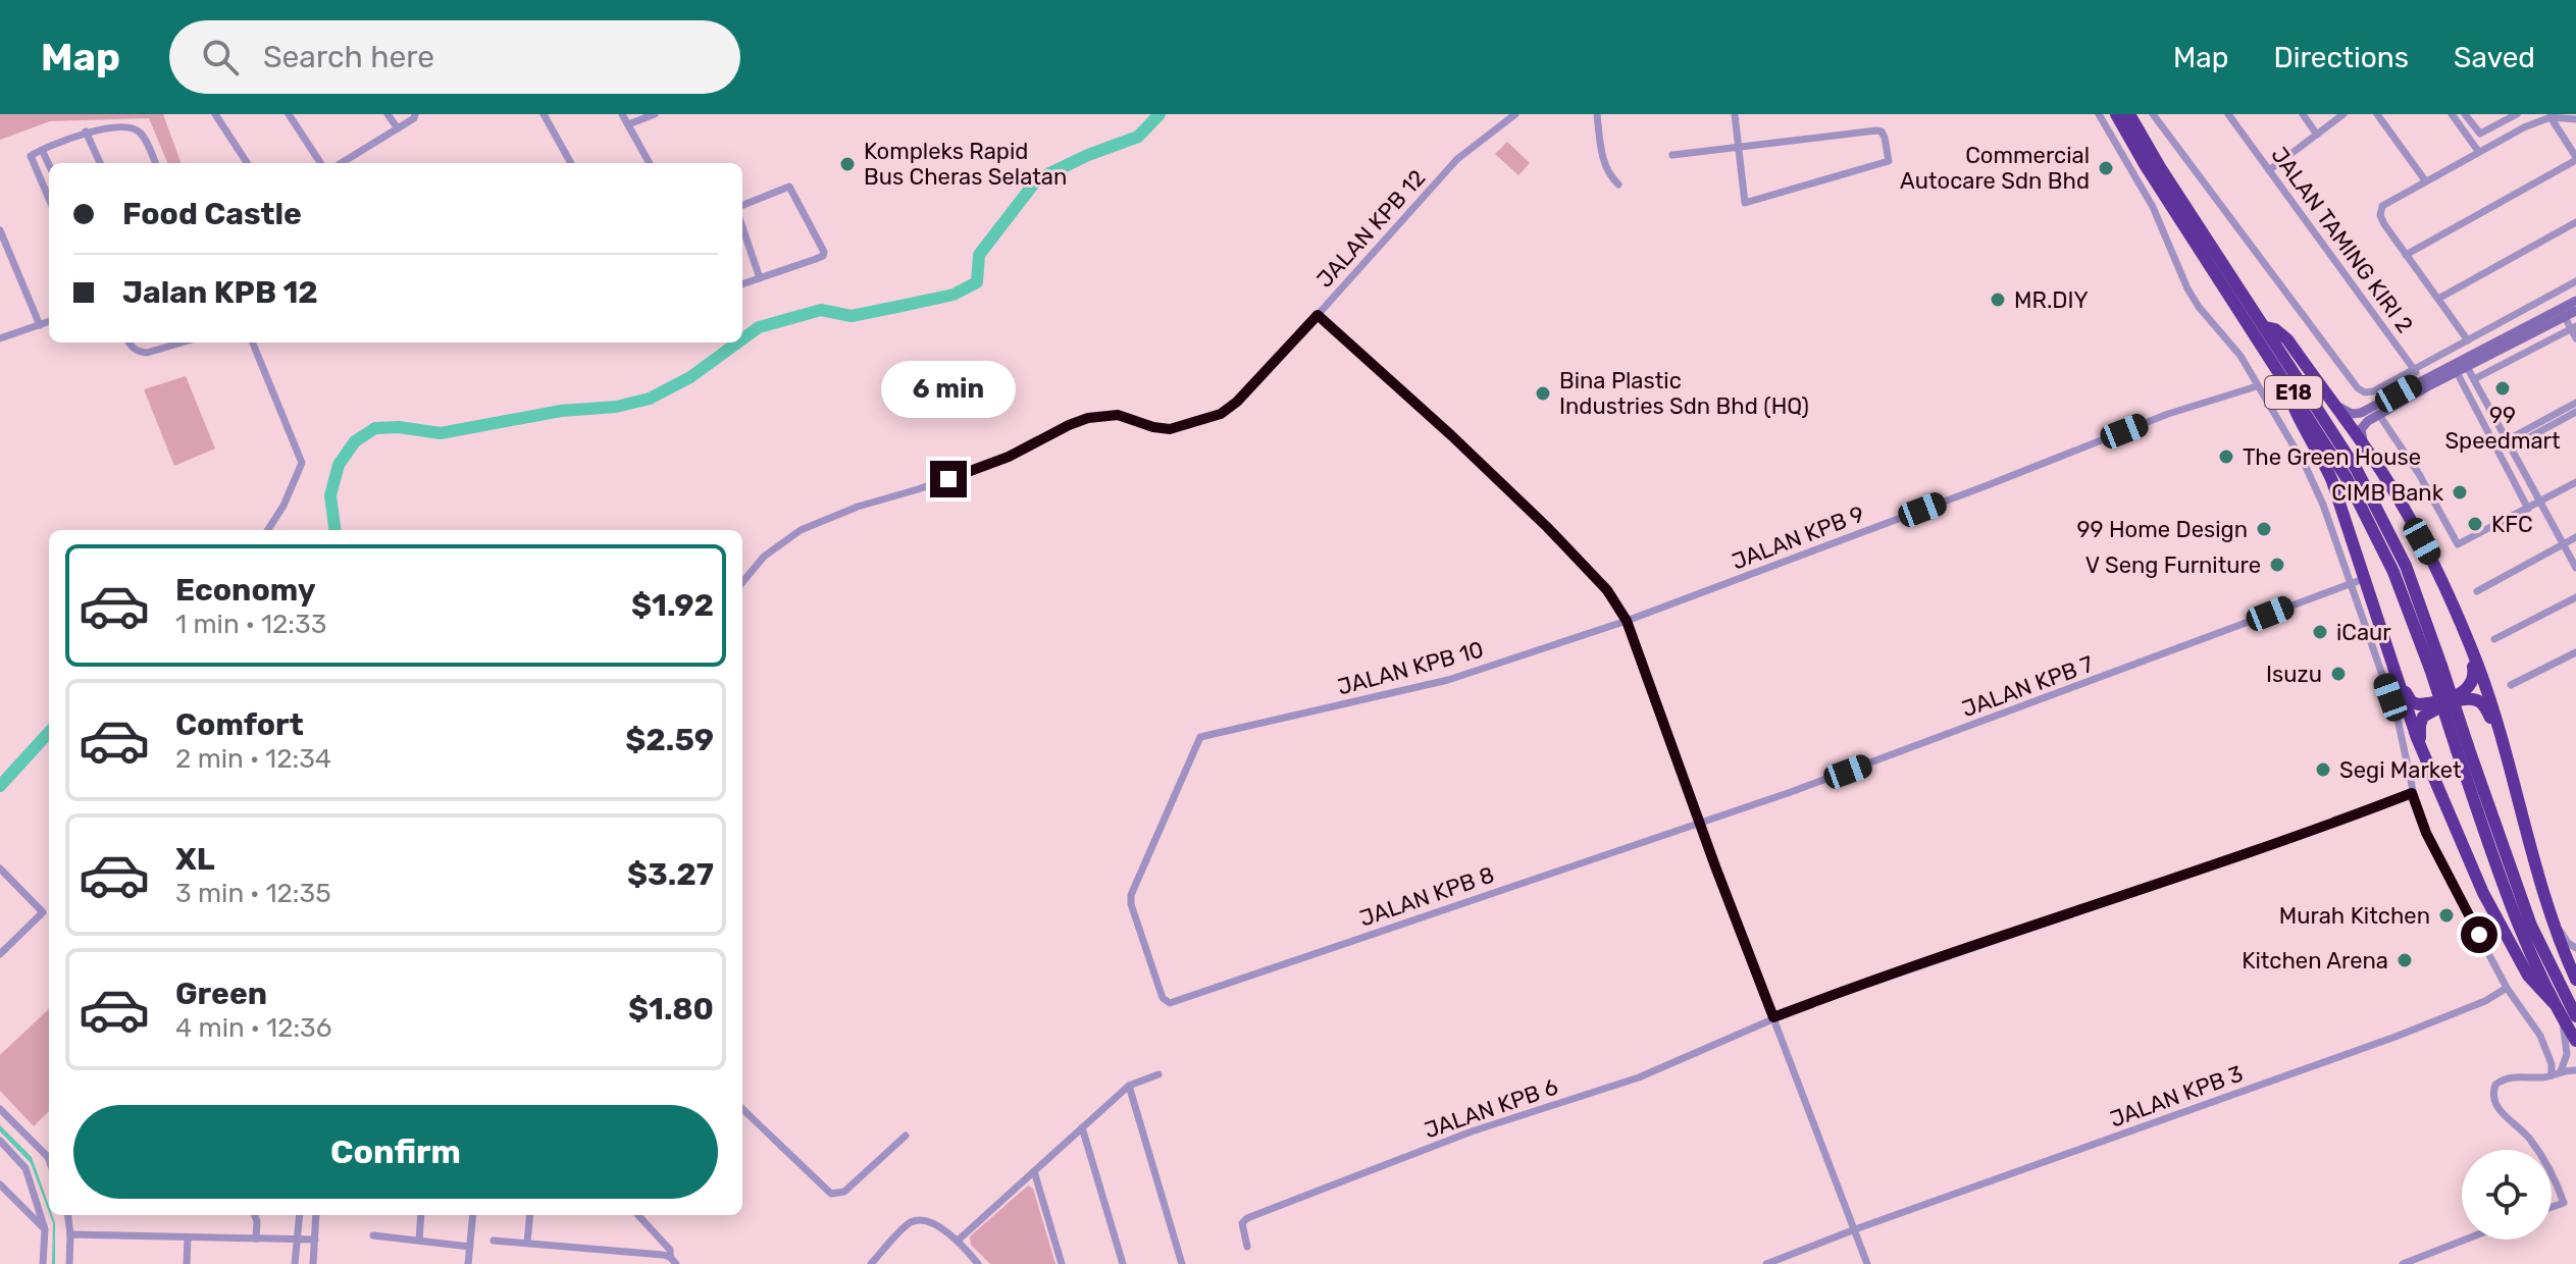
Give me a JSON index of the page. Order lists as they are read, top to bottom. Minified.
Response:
{"streets":{"highway":["E18"],"street":["JALAN KPB 12","JALAN TAMING KIRI 2","JALAN KPB 9","JALAN KPB 10","JALAN KPB 7","JALAN KPB 8","JALAN KPB 3","JALAN KPB 6"]},"crossings":[["JALAN KPB 9","JALAN KPB 10"],["JALAN KPB 10","JALAN KPB 8"],["JALAN KPB 7","JALAN KPB 8"]],"places":["Kompleks Rapid Bus Cheras Selatan","Commercial Autocare Sdn Bhd","MR.DIY","99 Speedmart","Bina Plastic Industries Sdn Bhd (HQ)","The Green House","CIMB Bank","KFC","99 Home Design","V Seng Furniture","iCaur","Isuzu","Segi Market","Murah Kitchen","Kitchen Arena"],"page":{"header":"Map","search":"Search here","nav":["Map","Directions","Saved"],"banner":["Food Castle","Jalan KPB 12"],"bubble":"6 min","list":[{"name":"Economy","note":"1 min · 12:33","value":"$1.92"},{"name":"Comfort","note":"2 min · 12:34","value":"$2.59"},{"name":"XL","note":"3 min · 12:35","value":"$3.27"},{"name":"Green","note":"4 min · 12:36","value":"$1.80"}],"buttons":"Confirm"}}
